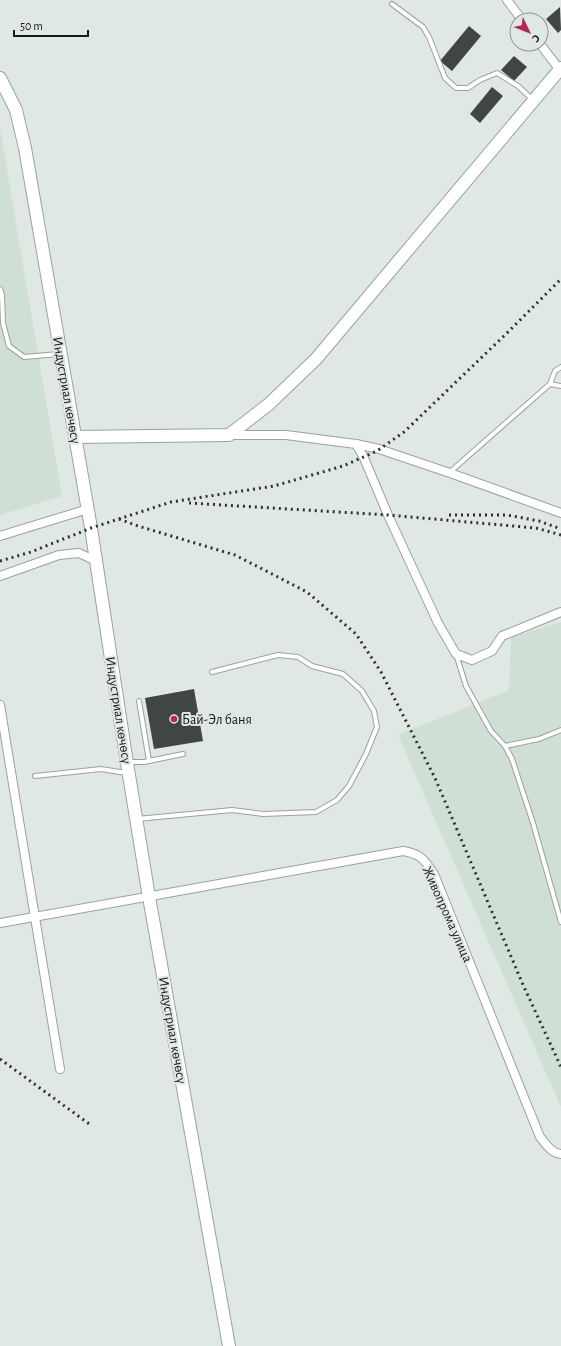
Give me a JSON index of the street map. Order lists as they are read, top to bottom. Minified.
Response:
{"streets":{"main road":["Индустриал көчөсү"],"street":["Живопрома улица"]},"crossings":[["Индустриал көчөсү","Живопрома улица"]],"places":["Бай-Эл баня"],"scale_bar":"50 m","north":"bottom right"}
